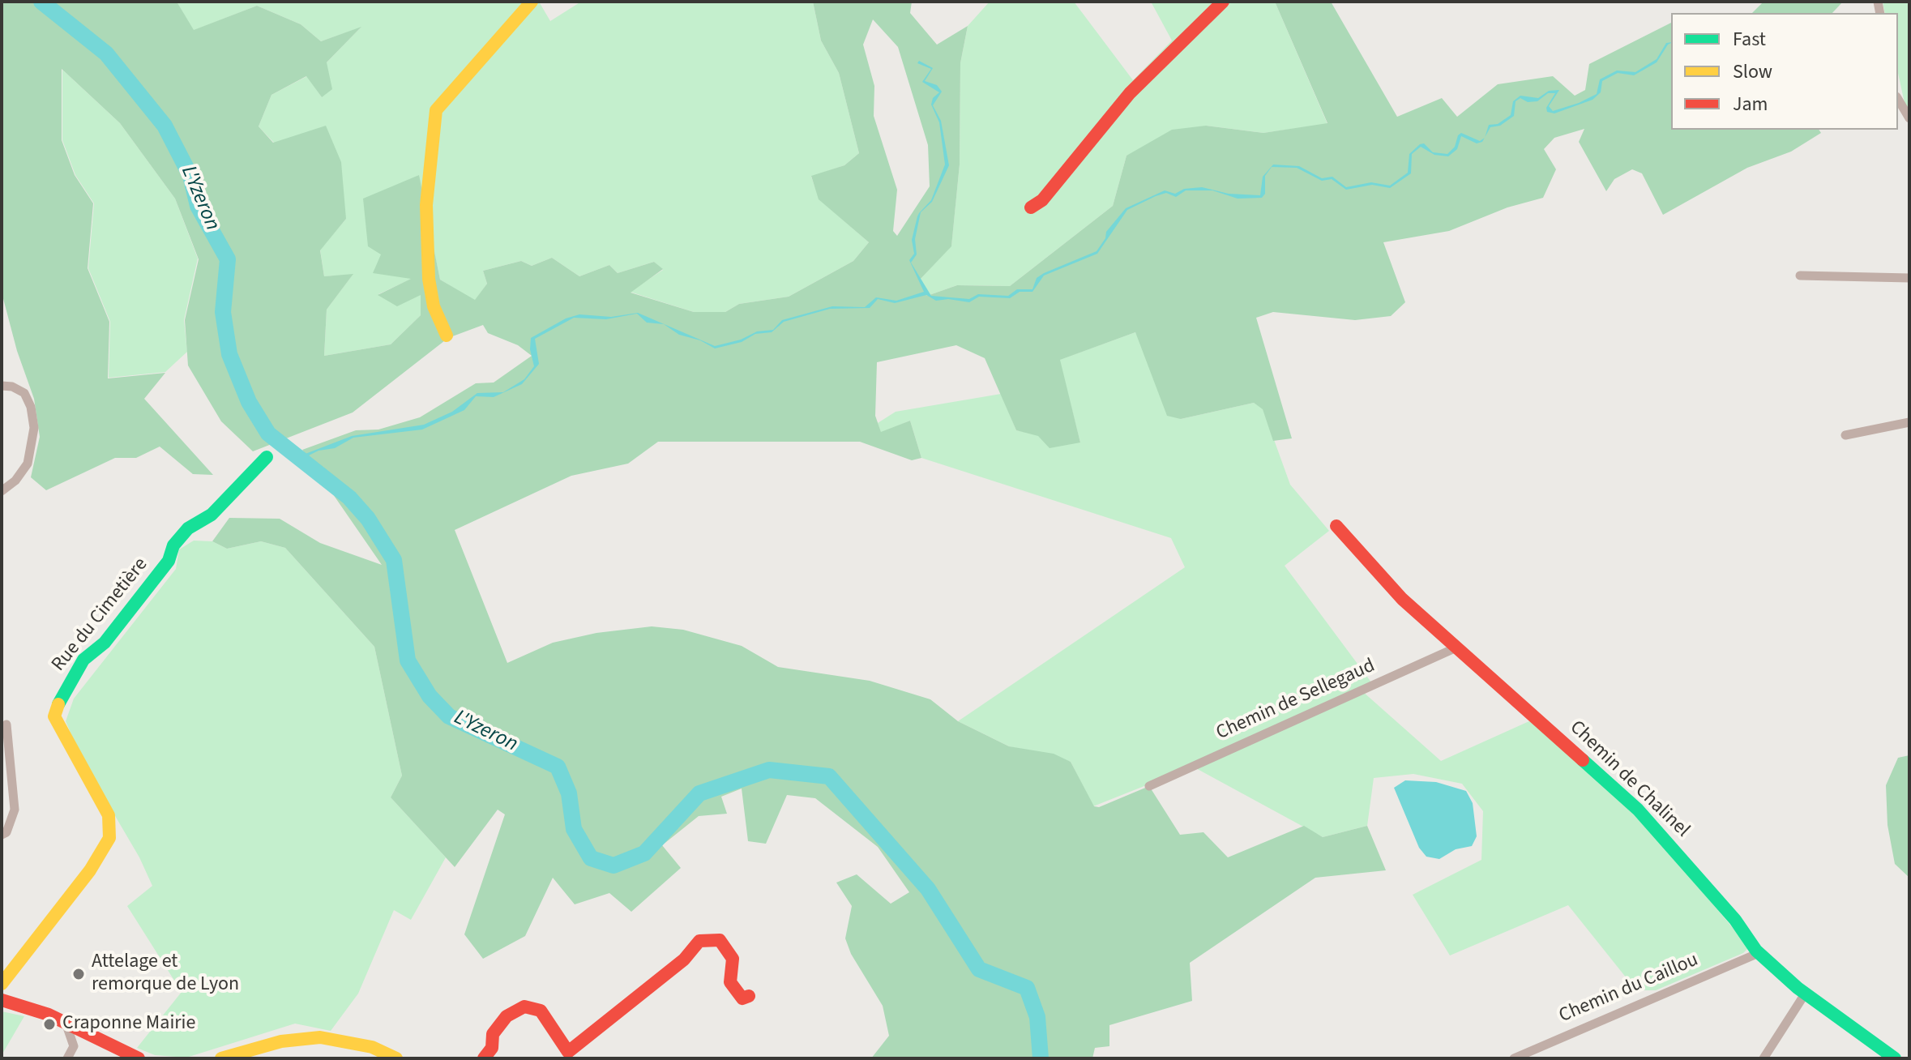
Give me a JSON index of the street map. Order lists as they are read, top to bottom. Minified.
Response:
{"streets":{"street":["Rue du Cimetière","Chemin de Sellegaud","Chemin de Chalinel","Chemin du Caillou"]},"crossings":[["Chemin de Sellegaud","Chemin de Chalinel"],["Chemin de Chalinel","Chemin du Caillou"]],"water":["L'Yzeron"],"places":["Attelage et remorque de Lyon","Craponne Mairie"],"legend":["Fast","Slow","Jam"]}
